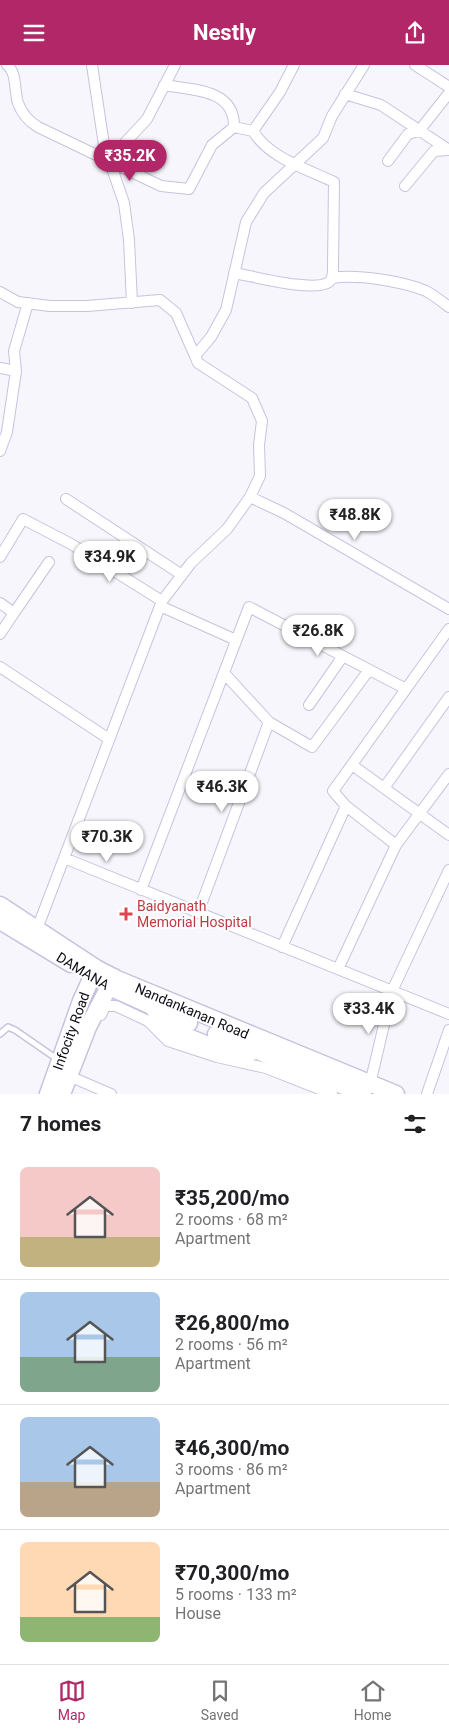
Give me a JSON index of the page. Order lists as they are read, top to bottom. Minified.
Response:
{"streets":{"main road":["DAMANA","Nandankanan Road","Infocity Road"]},"crossings":[["DAMANA","Nandankanan Road"],["DAMANA","Infocity Road"],["Nandankanan Road","Infocity Road"]],"places":{"health":["Baidyanath Memorial Hospital"]},"page":{"header":"Nestly","price":["₹35.2K","₹48.8K","₹34.9K","₹26.8K","₹46.3K","₹70.3K","₹33.4K"],"heading":"7 homes","list":[{"name":"₹35,200/mo","note":"2 rooms · 68 m² · Apartment"},{"name":"₹26,800/mo","note":"2 rooms · 56 m² · Apartment"},{"name":"₹46,300/mo","note":"3 rooms · 86 m² · Apartment"},{"name":"₹70,300/mo","note":"5 rooms · 133 m² · House"}],"tabs":["Map","Saved","Home"]}}
